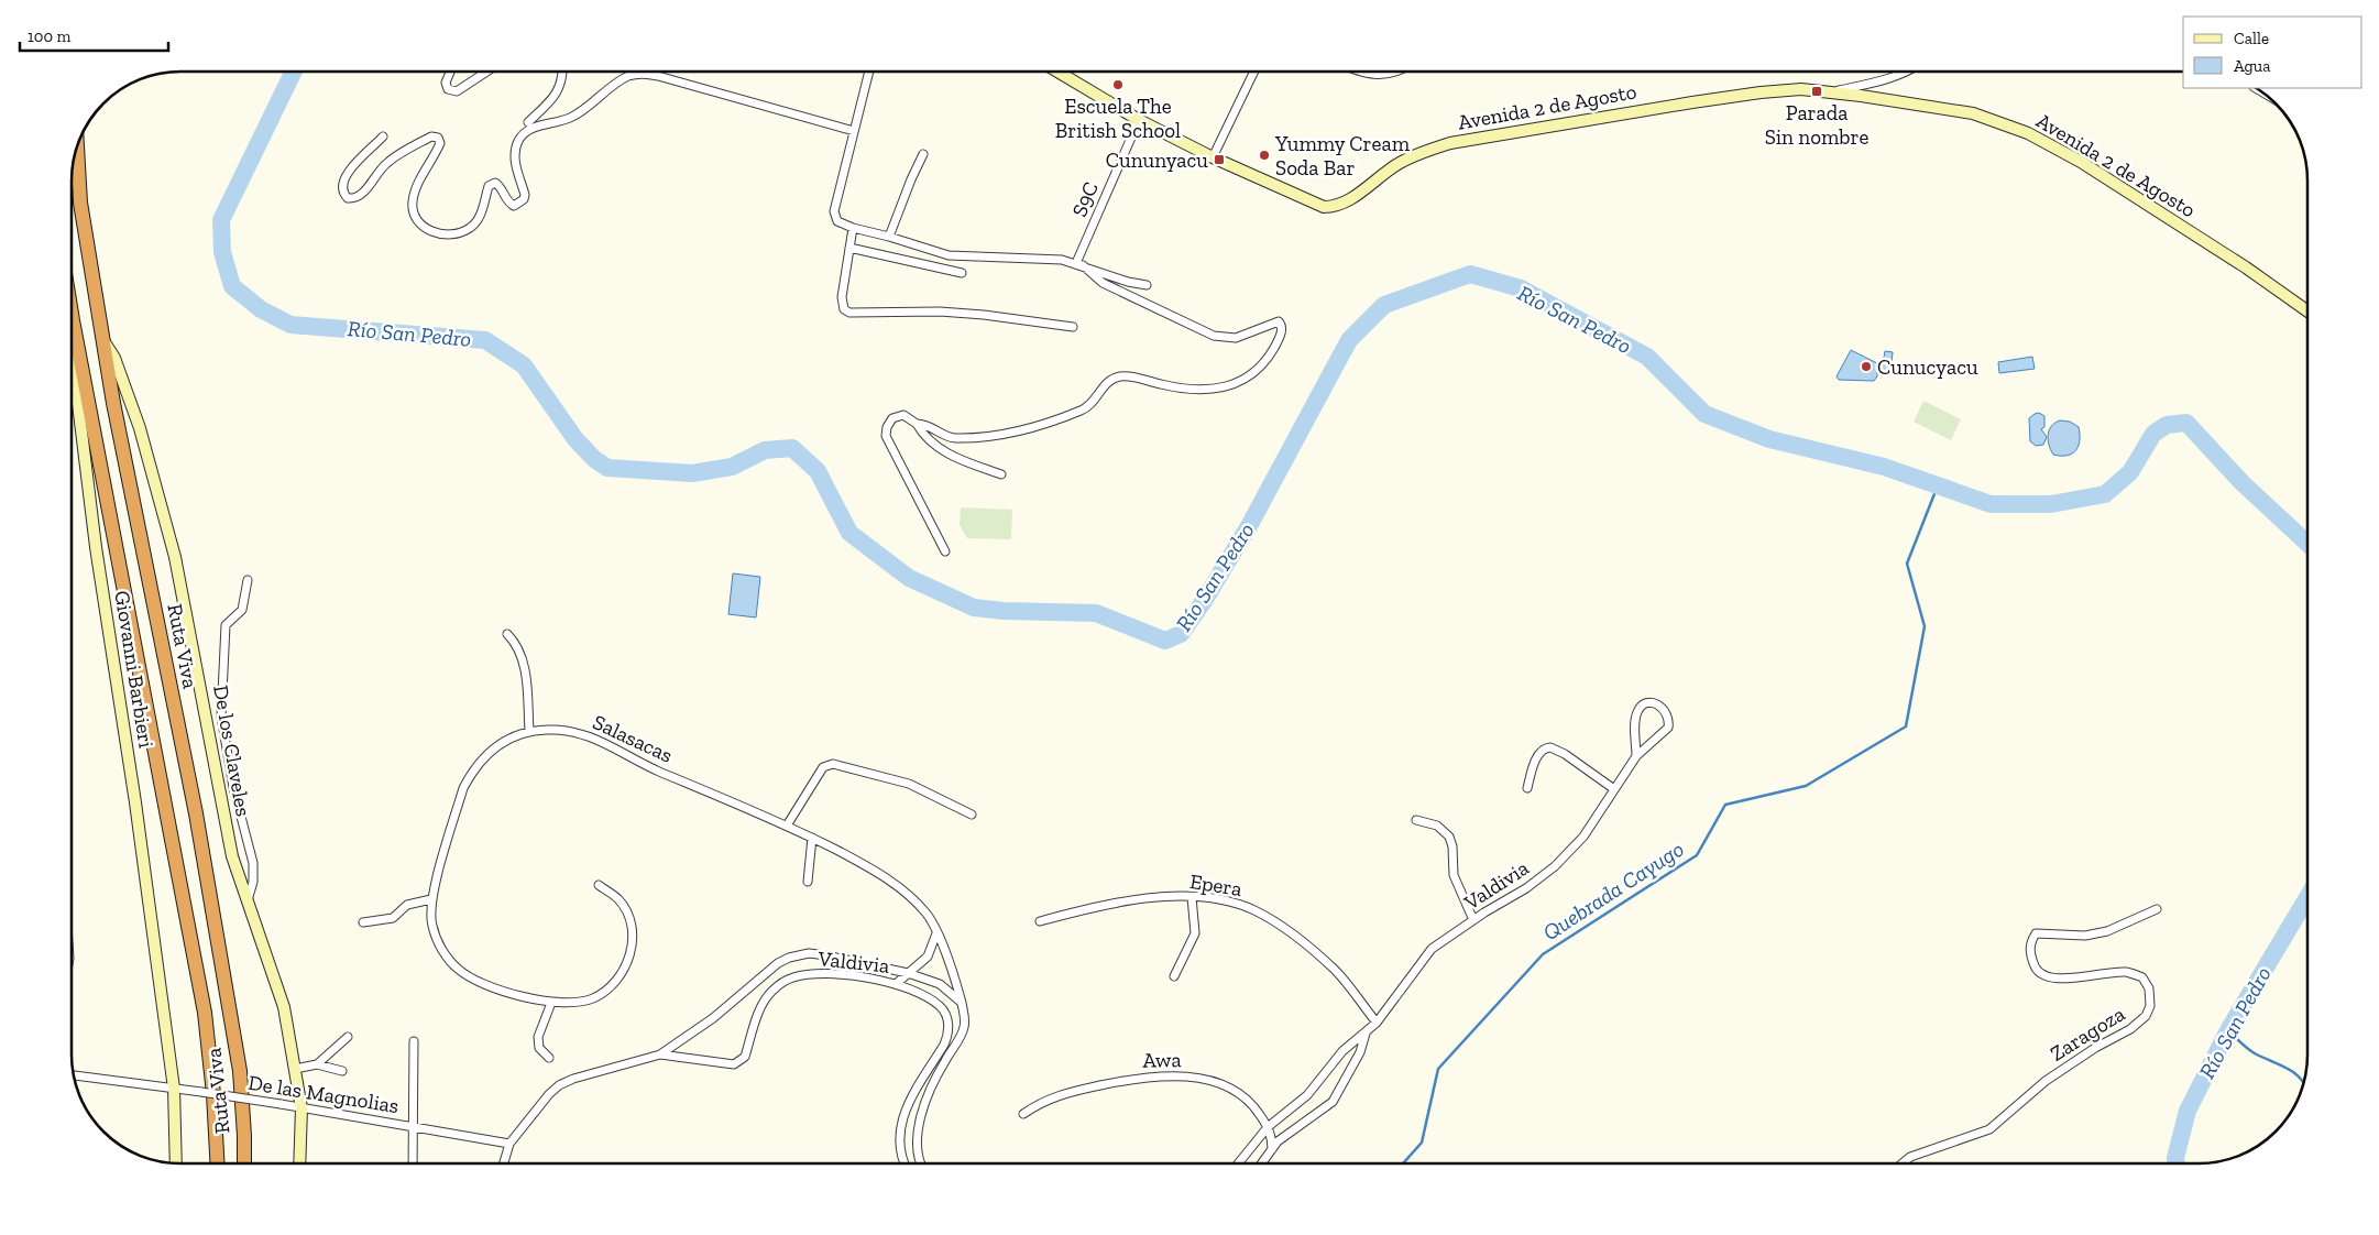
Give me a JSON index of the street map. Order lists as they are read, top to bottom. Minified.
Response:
{"streets":{"highway":["Ruta Viva"],"main road":["Avenida 2 de Agosto","Giovanni Barbieri","De los Claveles"],"street":["S9C","Salasacas","Epera","Valdivia","Zaragoza","Awa","De las Magnolias"]},"crossings":[["Avenida 2 de Agosto","S9C"],["Ruta Viva","Giovanni Barbieri"],["Ruta Viva","De los Claveles"],["Giovanni Barbieri","De las Magnolias"],["Salasacas","Valdivia"],["De los Claveles","De las Magnolias"],["Epera","Valdivia"],["Valdivia","Awa"]],"water":["Río San Pedro","Quebrada Cayugo"],"places":{"other":["Escuela The British School","Yummy Cream Soda Bar","Cunucyacu"],"transit":["Parada Sin nombre","Cununyacu"]},"legend":["Calle","Agua"],"scale_bar":"100 m"}
